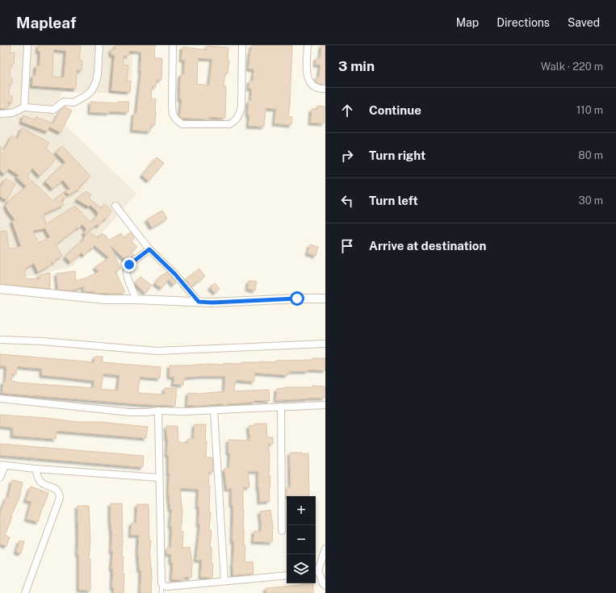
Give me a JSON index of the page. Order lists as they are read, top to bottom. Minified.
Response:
{"page":{"header":"Mapleaf","nav":["Map","Directions","Saved"],"heading":["3 min","Walk · 220 m"],"list":[["Continue","110 m"],["Turn right","80 m"],["Turn left","30 m"],"Arrive at destination"],"map_buttons":["+","−"]}}
